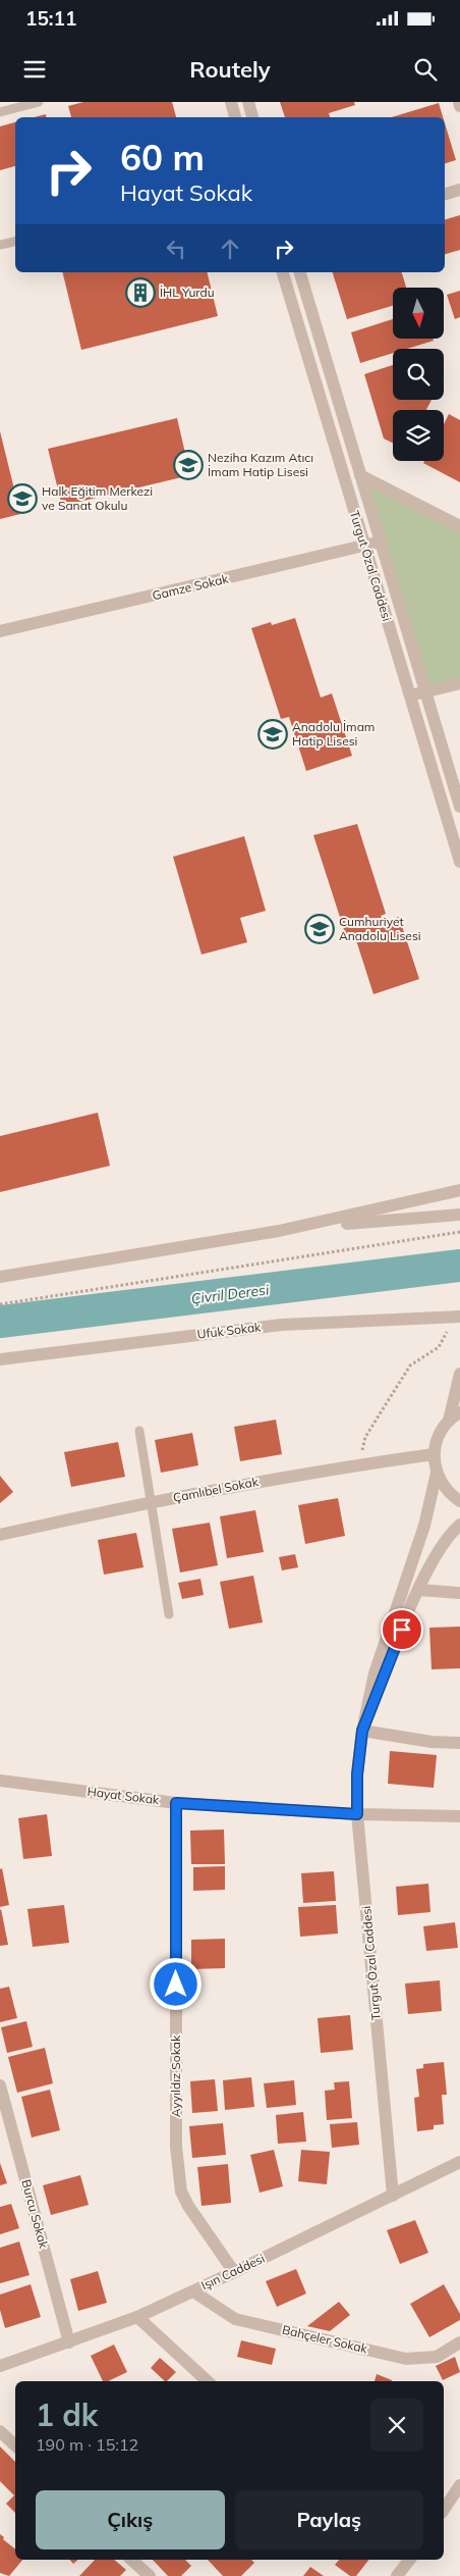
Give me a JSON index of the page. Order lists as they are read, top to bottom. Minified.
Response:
{"streets":{"street":["Turgut Özal Caddesi","Gamze Sokak","Ufuk Sokak","Çamlıbel Sokak","Hayat Sokak","Ayyıldız Sokak","Burcu Sokak","Işın Caddesi","Bahçeler Sokak"]},"crossings":[["Turgut Özal Caddesi","Gamze Sokak"],["Turgut Özal Caddesi","Hayat Sokak"],["Turgut Özal Caddesi","Işın Caddesi"],["Hayat Sokak","Ayyıldız Sokak"],["Ayyıldız Sokak","Işın Caddesi"],["Burcu Sokak","Işın Caddesi"],["Işın Caddesi","Bahçeler Sokak"]],"water":["Çivril Deresi"],"places":{"building":["İHL Yurdu"],"school or university":["Neziha Kazım Atıcı İmam Hatip Lisesi","Halk Eğitim Merkezi ve Sanat Okulu","Anadolu İmam Hatip Lisesi","Cumhuriyet Anadolu Lisesi"]},"north":"bottom","page":{"status":"15:11","header":"Routely","turn":["60 m","Hayat Sokak"],"heading":["1 dk","190 m · 15:12"],"buttons":["Çıkış","Paylaş"]}}
